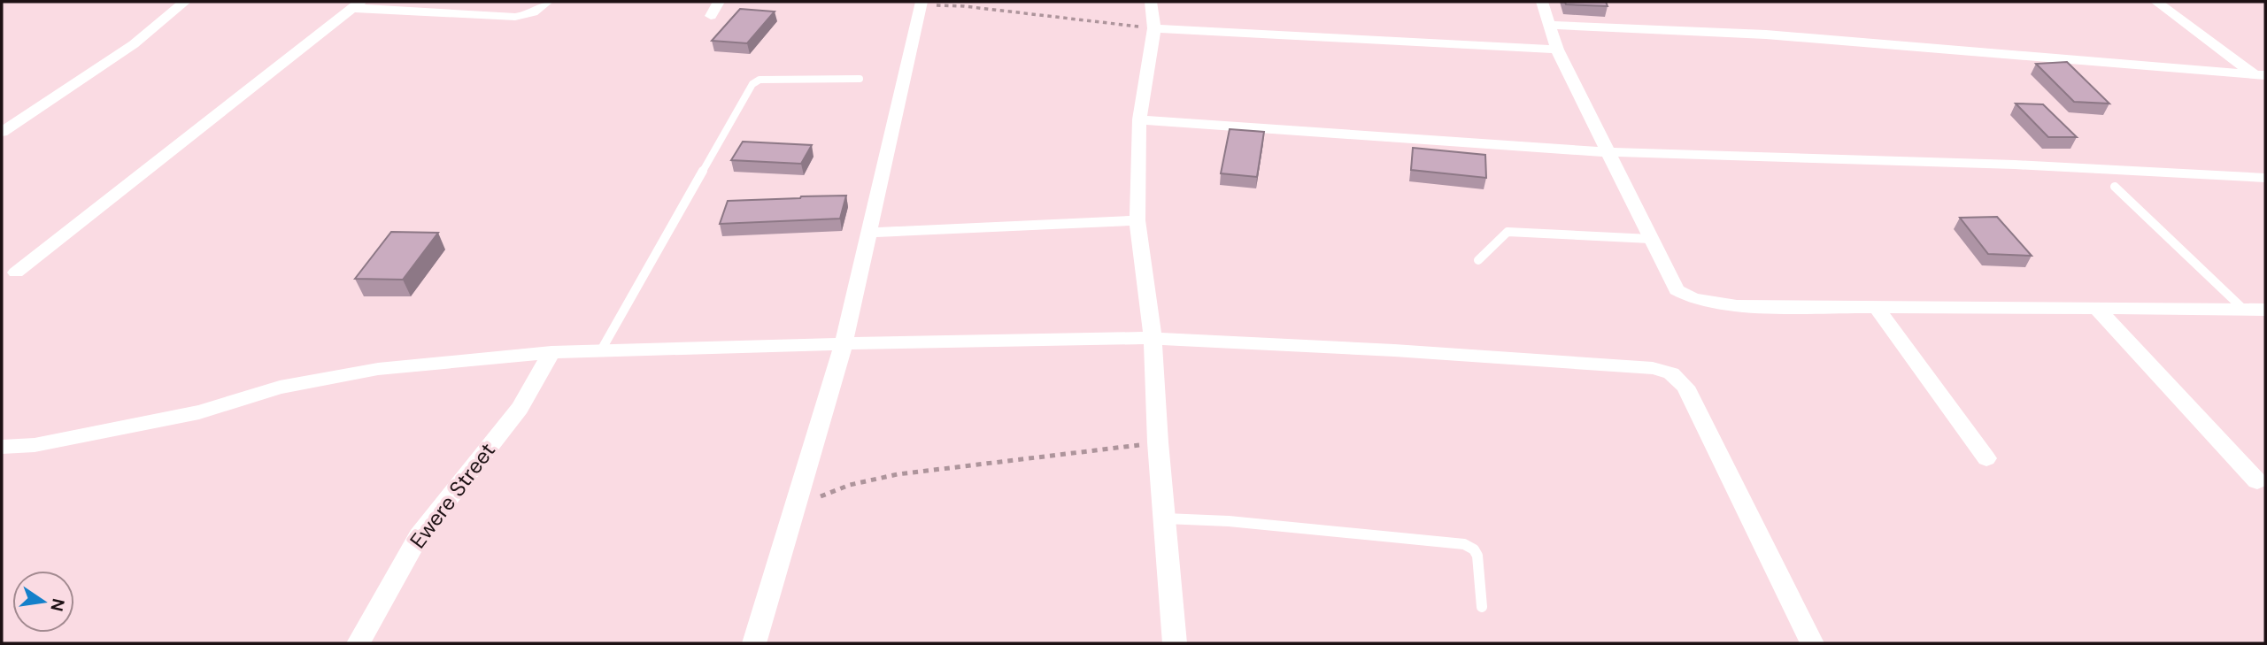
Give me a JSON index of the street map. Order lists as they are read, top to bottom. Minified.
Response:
{"streets":{"street":["Ewere Street"]},"north":"right"}
